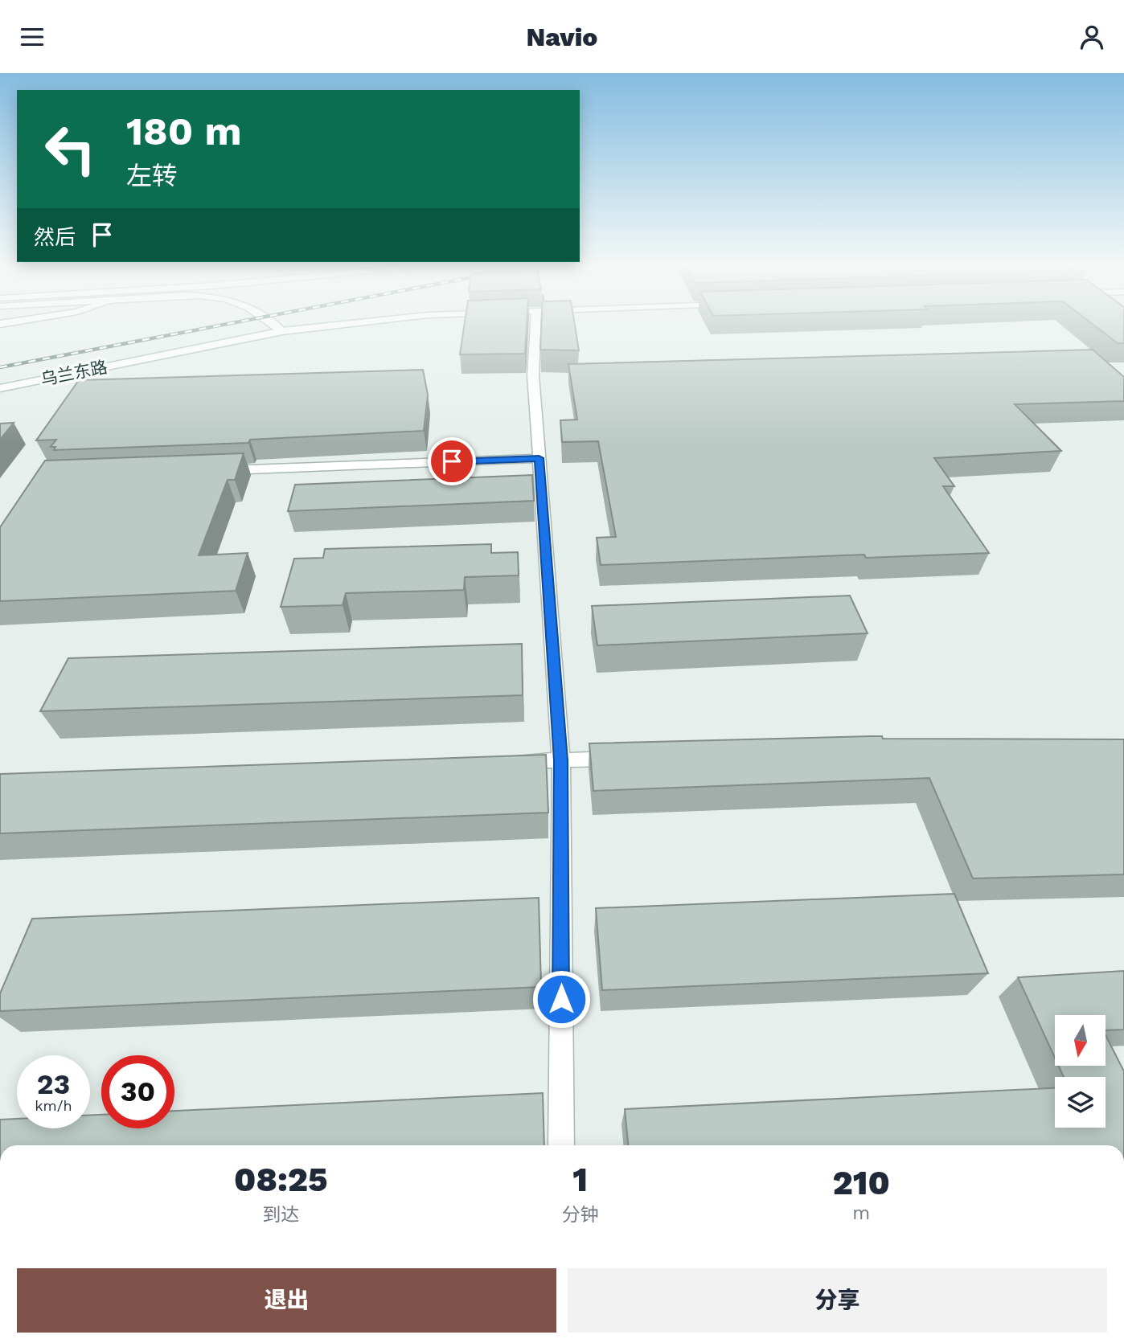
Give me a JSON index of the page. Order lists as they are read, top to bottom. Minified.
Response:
{"streets":{"street":["乌兰东路"]},"north":"bottom","page":{"header":"Navio","turn":["180 m","左转"],"then":"然后","speed":"23 km/h","limit":"30","eta":["08:25","到达","1","分钟","210","m"],"buttons":["退出","分享"]}}
